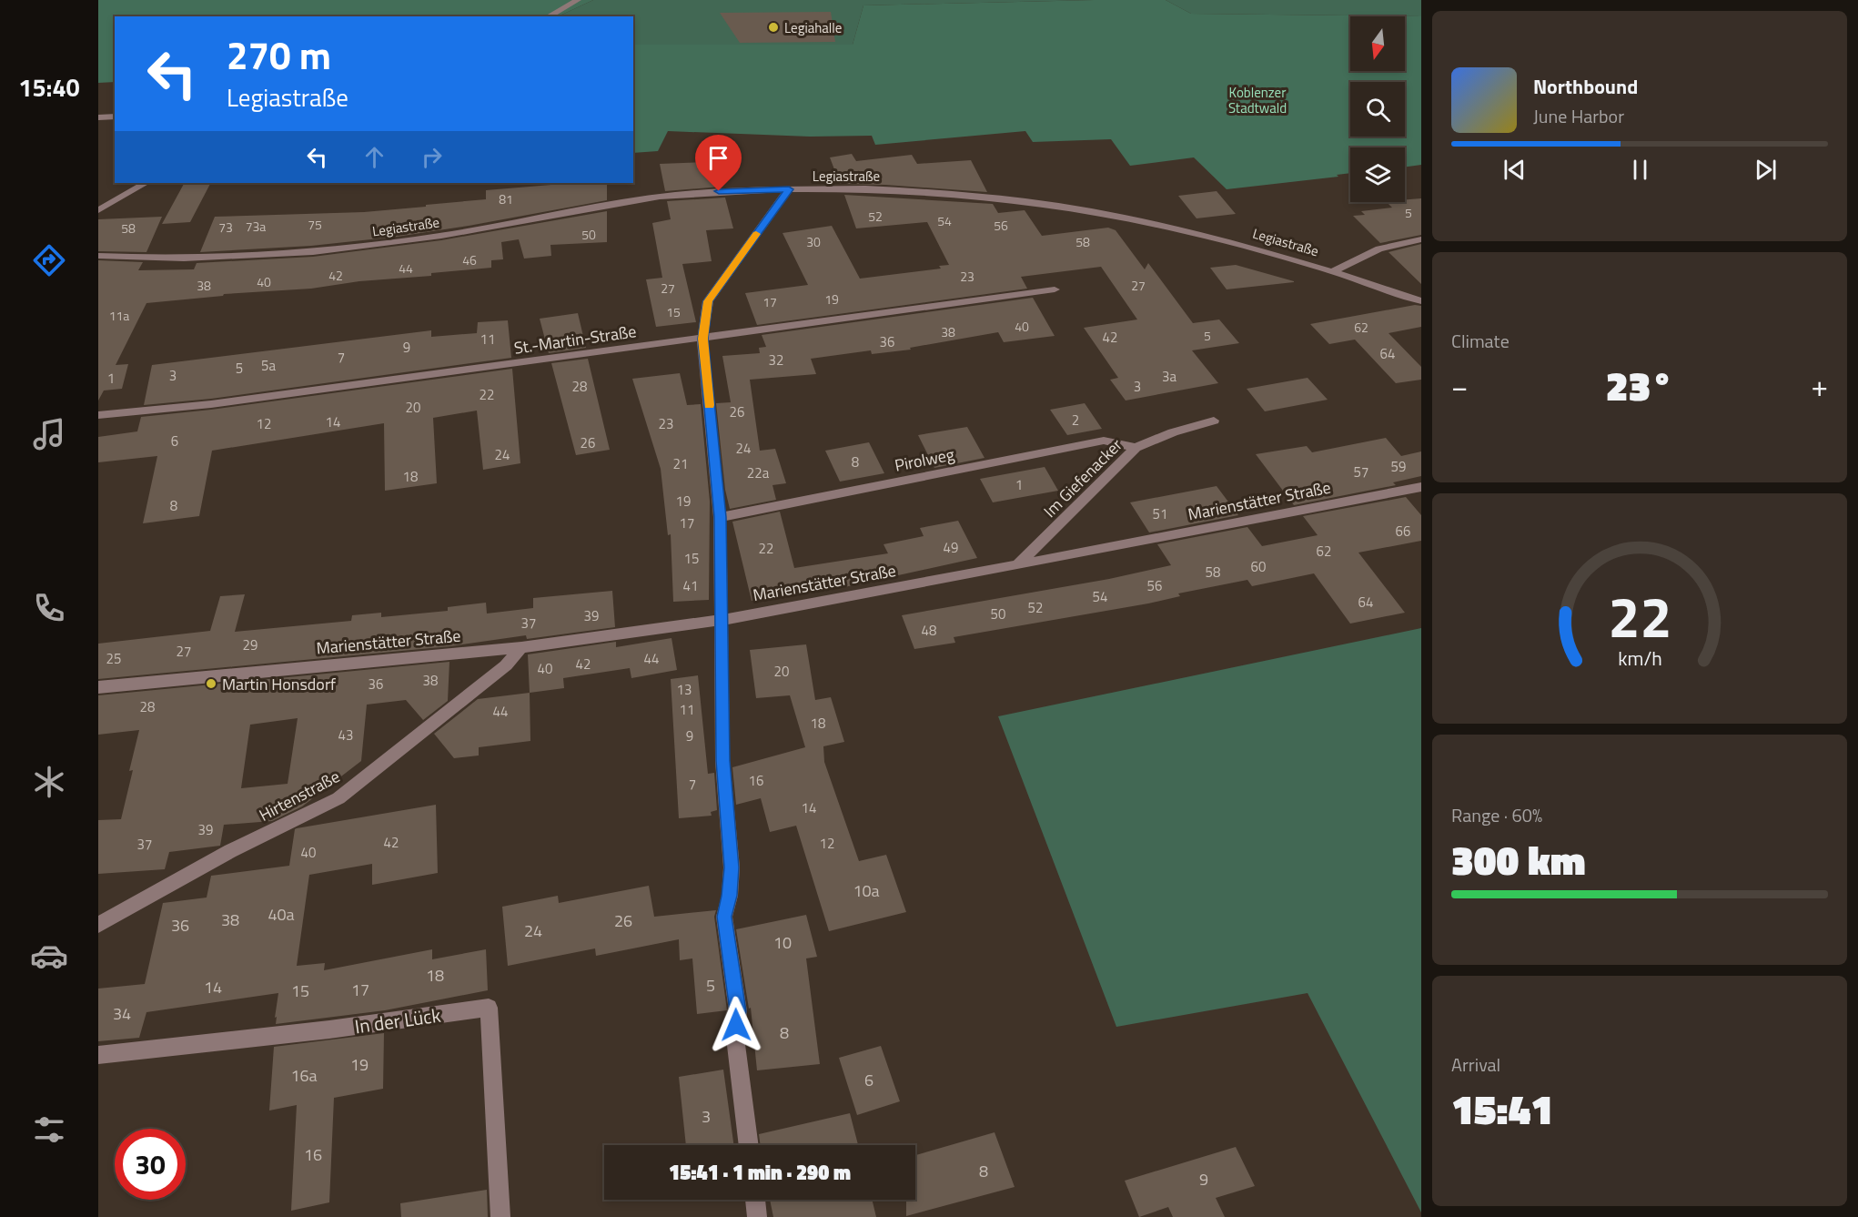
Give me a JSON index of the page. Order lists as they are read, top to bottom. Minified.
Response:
{"streets":{"street":["Legiastraße","St.-Martin-Straße","Pirolweg","Im Giefenacker","Marienstätter Straße","Hirtenstraße","In der Lück"]},"crossings":[["Pirolweg","Im Giefenacker"],["Im Giefenacker","Marienstätter Straße"],["Marienstätter Straße","Hirtenstraße"]],"parks":["Koblenzer Stadtwald"],"places":["Legiahalle","Martin Honsdorf"],"house_numbers":["81","5","52","54","75","56","73a","73","58","50","30","58","46","44","42","23","40","38","27","27","19","17","15","11a","40","62","38","5","42","11","36","9","64","7","32","5a","5","3","3a","1","28","3","22","20","26","2","14","12","23","6","26","24","24","8","21","59","57","22a","18","1","19","8","51","17","66","49","22","62","15","60","58","41","56","54","64","52","50","39","37","48","29","27","25","44","42","40","20","38","36","13","28","11","44","18","43","9","16","7","14","39","42","12","37","40","10a","40a","38","26","36","24","10","18","5","14","17","15","34","8","19","16a","6","3","16","8","9"],"north":"bottom","page":{"tabs":"15:40","turn":["270 m","Legiastraße"],"song":["Northbound","June Harbor"],"tile":["Climate",["Range · 60%","300 km"],["Arrival","15:41"]],"heat":["−","23°","+"],"limit":"30","trip":"15:41 · 1 min · 290 m","gauge":["22","km/h"]}}
